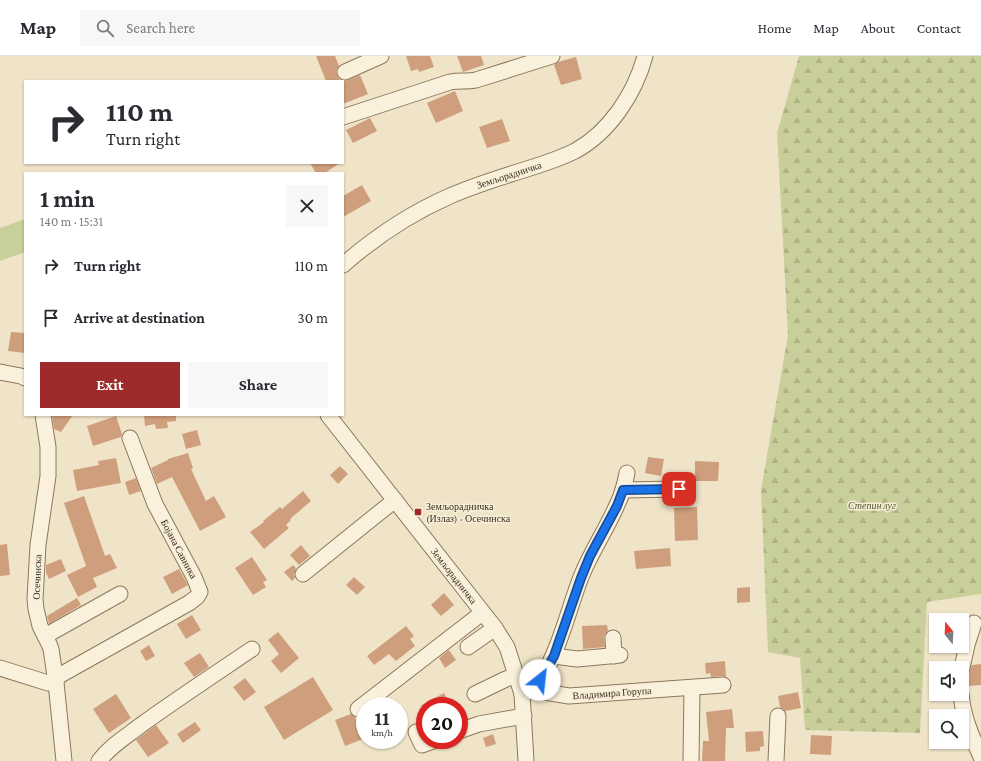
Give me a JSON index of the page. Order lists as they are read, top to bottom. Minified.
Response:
{"streets":{"street":["Земљорадничка","Бојана Савника","Осечинска","Владимира Горупа"]},"crossings":[["Земљорадничка","Владимира Горупа"],["Бојана Савника","Осечинска"]],"parks":["Степин луг"],"places":{"transit":["Земљорадничка (Излаз) - Осечинска"]},"north":"top","page":{"header":"Map","search":"Search here","nav":["Home","Map","About","Contact"],"turn":["110 m","Turn right"],"heading":["1 min","140 m · 15:31"],"list":[{"name":"Turn right","value":"110 m"},{"name":"Arrive at destination","value":"30 m"}],"buttons":["Exit","Share"],"speed":"11 km/h","limit":"20"}}
